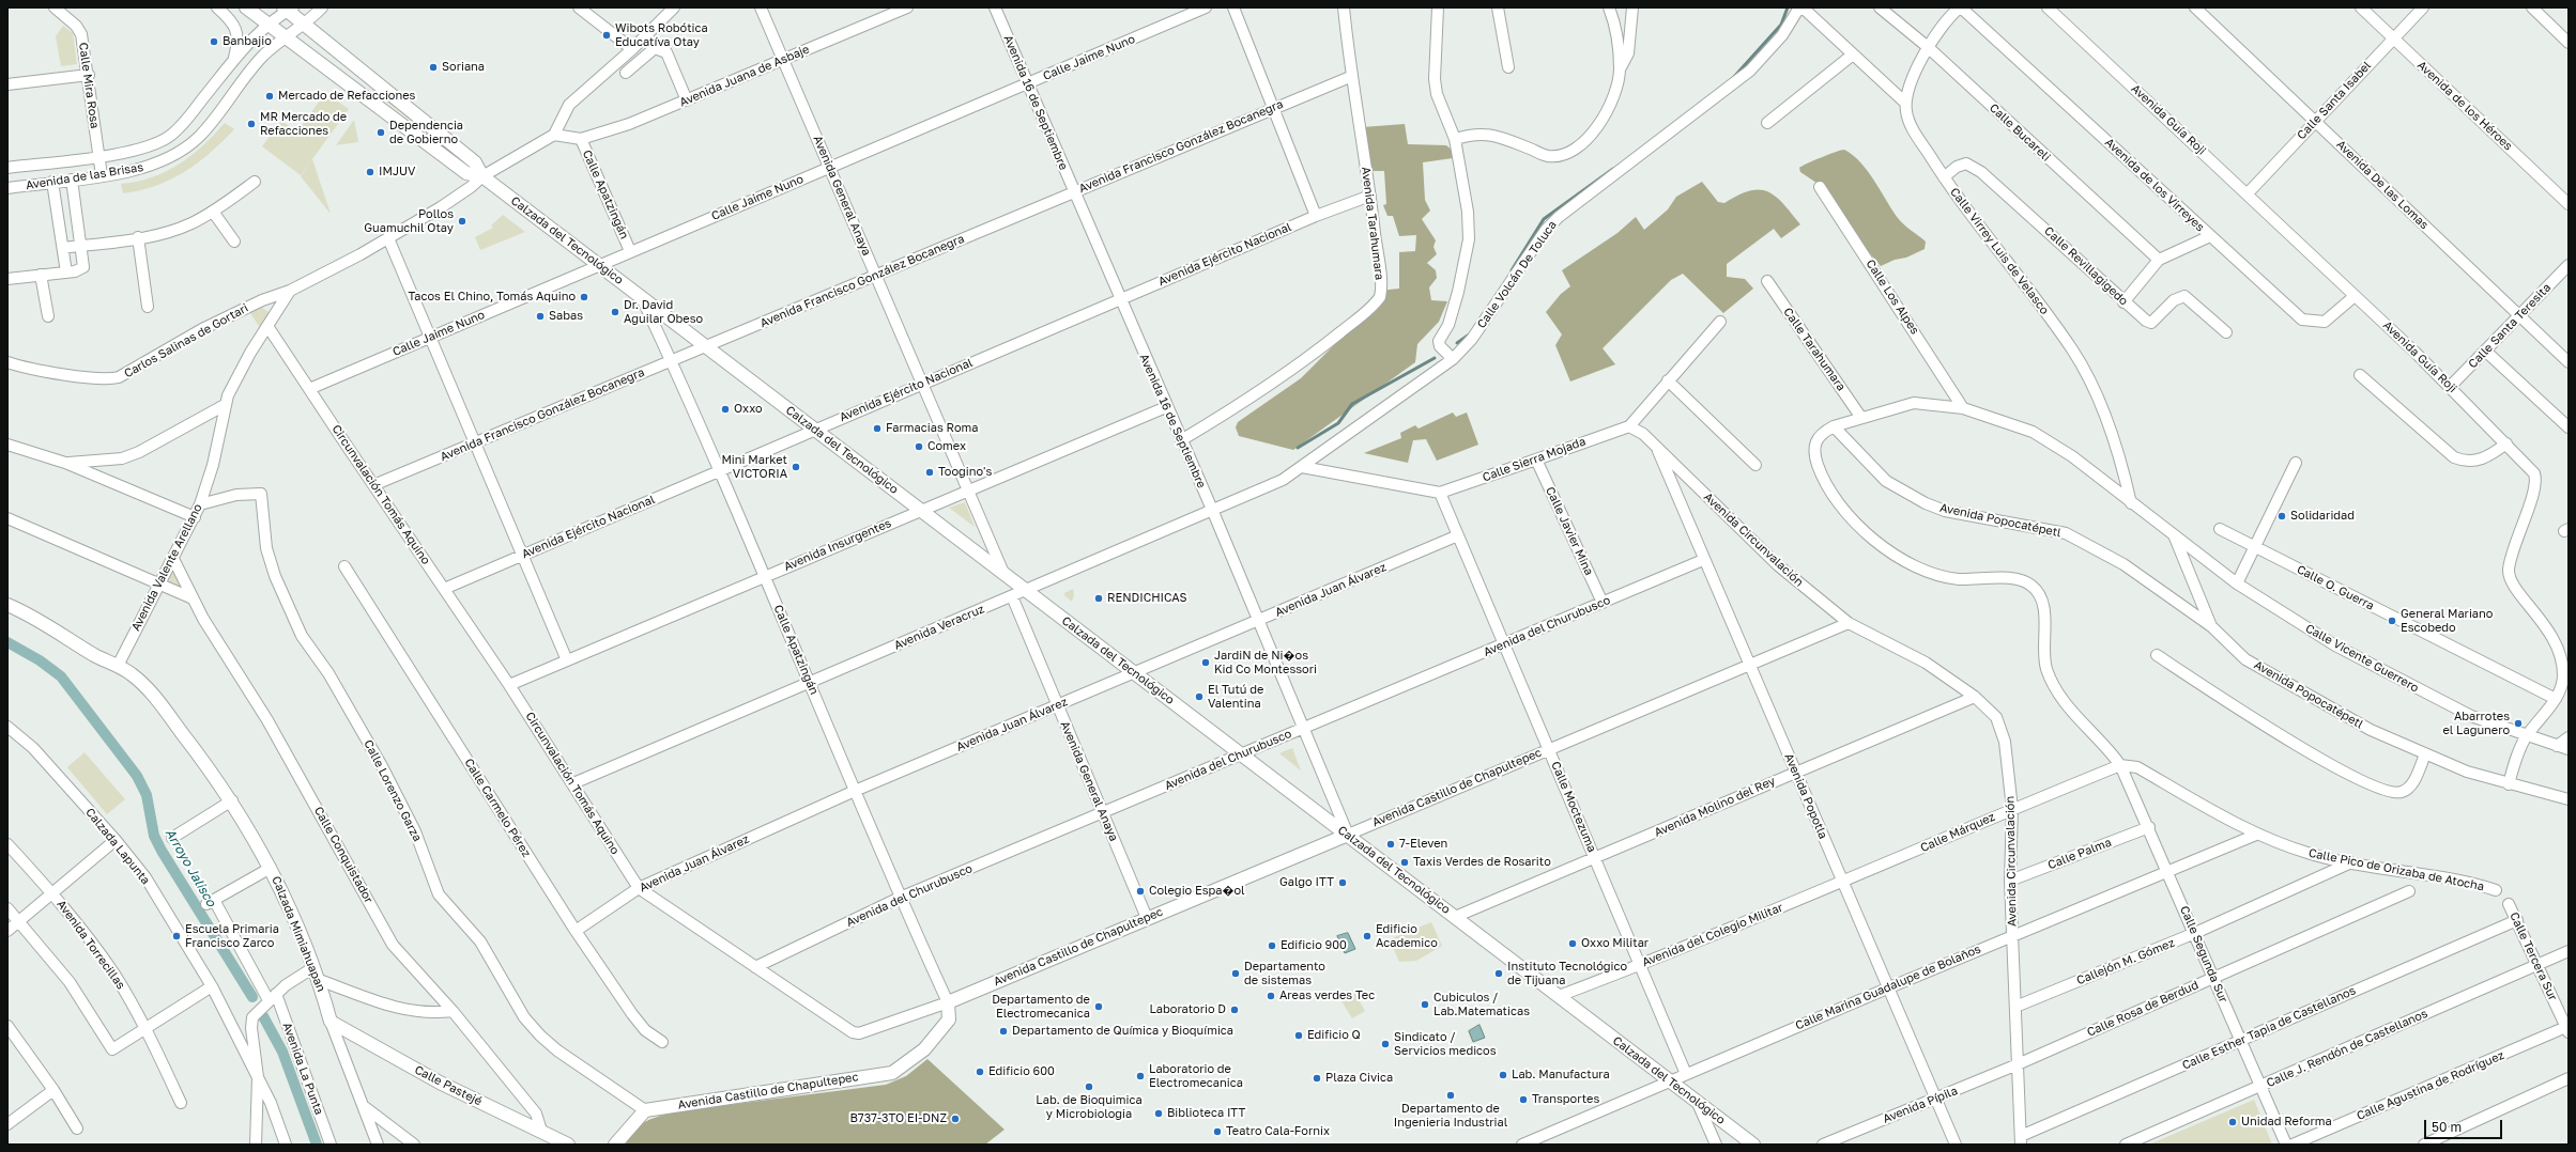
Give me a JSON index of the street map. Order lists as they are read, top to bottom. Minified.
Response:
{"streets":{"main road":["Calzada del Tecnológico","Avenida Castillo de Chapultepec","Calzada Mimiahuapan","Calle Pastejé"],"street":["Calle Jaime Nuno","Avenida Juana de Asbaje","Calle Mira Rosa","Calle Santa Isabel","Avenida 16 de Septiembre","Avenida de los Héroes","Avenida Guía Roji","Calle Bucareli","Avenida Francisco González Bocanegra","Avenida de las Brisas","Avenida de los Virreyes","Avenida De las Lomas","Calle Apatzingán","Avenida General Anaya","Avenida Tarahumara","Calle Virrey Luis de Velasco","Avenida Ejército Nacional","Calle Revillagigedo","Calle Volcán De Toluca","Calle Los Alpes","Calle Santa Teresita","Carlos Salinas de Gortari","Calle Tarahumara","Calle Sierra Mojada","Circunvalación Tomás Aquino","Avenida Popocatépetl","Calle Javier Mina","Avenida Circunvalación","Avenida Insurgentes","Avenida Valente Arellano","Calle O. Guerra","Avenida Juan Álvarez","Avenida del Churubusco","Avenida Veracruz","Calle Vicente Guerrero","Calle Lorenzo Garza","Avenida Popotla","Calle Moctezuma","Avenida Molino del Rey","Calle Carmelo Pérez","Calle Márquez","Calzada Lapunta","Calle Palma","Calle Conquistador","Calle Pico de Orizaba de Atocha","Avenida del Colegio Militar","Avenida Torrecillas","Calle Segunda Sur","Calle Tercera Sur","Callejón M. Gómez","Calle Marina Guadalupe de Bolaños","Calle Rosa de Berdud","Calle Esther Tapia de Castellanos","Calle J. Rendón de Castellanos","Avenida La Punta","Calle Agustina de Rodríguez","Avenida Pípila"]},"crossings":[["Calle Jaime Nuno","Avenida 16 de Septiembre"],["Calle Jaime Nuno","Calle Apatzingán"],["Calle Jaime Nuno","Avenida General Anaya"],["Calle Jaime Nuno","Calzada del Tecnológico"],["Calle Jaime Nuno","Circunvalación Tomás Aquino"],["Avenida Juana de Asbaje","Calle Apatzingán"],["Avenida Juana de Asbaje","Avenida General Anaya"],["Calle Mira Rosa","Avenida de las Brisas"],["Calle Santa Isabel","Avenida de los Héroes"],["Calle Santa Isabel","Avenida Guía Roji"],["Calle Santa Isabel","Avenida De las Lomas"],["Avenida 16 de Septiembre","Avenida Francisco González Bocanegra"],["Avenida 16 de Septiembre","Avenida Tarahumara"],["Avenida 16 de Septiembre","Calzada del Tecnológico"],["Avenida 16 de Septiembre","Avenida Ejército Nacional"],["Avenida 16 de Septiembre","Avenida Insurgentes"],["Avenida 16 de Septiembre","Avenida Juan Álvarez"],["Avenida 16 de Septiembre","Avenida del Churubusco"],["Avenida 16 de Septiembre","Avenida Veracruz"],["Avenida 16 de Septiembre","Avenida Castillo de Chapultepec"],["Avenida Guía Roji","Avenida de los Virreyes"],["Avenida Guía Roji","Calle Santa Teresita"],["Avenida Guía Roji","Avenida Popocatépetl"],["Avenida Guía Roji","Calle O. Guerra"],["Avenida Guía Roji","Calle Vicente Guerrero"],["Avenida Francisco González Bocanegra","Calle Apatzingán"],["Avenida Francisco González Bocanegra","Avenida General Anaya"],["Avenida Francisco González Bocanegra","Avenida Tarahumara"],["Avenida Francisco González Bocanegra","Calzada del Tecnológico"],["Avenida Francisco González Bocanegra","Circunvalación Tomás Aquino"],["Avenida de las Brisas","Calzada del Tecnológico"],["Avenida De las Lomas","Calle Santa Teresita"],["Calle Apatzingán","Calzada del Tecnológico"],["Calle Apatzingán","Avenida Ejército Nacional"],["Calle Apatzingán","Avenida Insurgentes"],["Calle Apatzingán","Avenida Juan Álvarez"],["Calle Apatzingán","Avenida del Churubusco"],["Calle Apatzingán","Avenida Veracruz"],["Calle Apatzingán","Avenida Castillo de Chapultepec"],["Avenida General Anaya","Calzada del Tecnológico"],["Avenida General Anaya","Avenida Ejército Nacional"],["Avenida General Anaya","Avenida Insurgentes"],["Avenida General Anaya","Avenida Juan Álvarez"],["Avenida General Anaya","Avenida del Churubusco"],["Avenida General Anaya","Avenida Veracruz"],["Avenida General Anaya","Avenida Castillo de Chapultepec"],["Avenida Tarahumara","Avenida Ejército Nacional"],["Calzada del Tecnológico","Avenida Ejército Nacional"],["Calzada del Tecnológico","Avenida Insurgentes"],["Calzada del Tecnológico","Avenida Juan Álvarez"],["Calzada del Tecnológico","Avenida del Churubusco"],["Calzada del Tecnológico","Avenida Veracruz"],["Calzada del Tecnológico","Avenida Castillo de Chapultepec"],["Calzada del Tecnológico","Avenida Molino del Rey"],["Calzada del Tecnológico","Avenida del Colegio Militar"],["Calzada del Tecnológico","Calle Marina Guadalupe de Bolaños"],["Calle Virrey Luis de Velasco","Calle Revillagigedo"],["Avenida Ejército Nacional","Circunvalación Tomás Aquino"],["Calle Volcán De Toluca","Calle Sierra Mojada"],["Calle Volcán De Toluca","Avenida Veracruz"],["Calle Sierra Mojada","Calle Javier Mina"],["Calle Sierra Mojada","Avenida Circunvalación"],["Calle Sierra Mojada","Avenida Veracruz"],["Calle Sierra Mojada","Calle Moctezuma"],["Circunvalación Tomás Aquino","Avenida Insurgentes"],["Circunvalación Tomás Aquino","Avenida Valente Arellano"],["Circunvalación Tomás Aquino","Avenida Juan Álvarez"],["Circunvalación Tomás Aquino","Avenida del Churubusco"],["Circunvalación Tomás Aquino","Avenida Veracruz"],["Circunvalación Tomás Aquino","Avenida Castillo de Chapultepec"],["Calle Javier Mina","Avenida del Churubusco"],["Avenida Circunvalación","Avenida Castillo de Chapultepec"],["Avenida Circunvalación","Avenida Popotla"],["Avenida Circunvalación","Avenida Molino del Rey"],["Avenida Circunvalación","Calle Márquez"],["Avenida Circunvalación","Calle Palma"],["Avenida Circunvalación","Callejón M. Gómez"],["Avenida Circunvalación","Calle Marina Guadalupe de Bolaños"],["Avenida Circunvalación","Calle Rosa de Berdud"],["Avenida Circunvalación","Calle Esther Tapia de Castellanos"],["Avenida Circunvalación","Avenida Pípila"],["Avenida Valente Arellano","Calle Lorenzo Garza"],["Avenida Valente Arellano","Calle Conquistador"],["Avenida Valente Arellano","Calzada Mimiahuapan"],["Avenida Juan Álvarez","Calle Moctezuma"],["Avenida Juan Álvarez","Calle Carmelo Pérez"],["Avenida del Churubusco","Avenida Popotla"],["Avenida del Churubusco","Calle Moctezuma"],["Avenida Castillo de Chapultepec","Calle Lorenzo Garza"],["Avenida Castillo de Chapultepec","Avenida Popotla"],["Avenida Castillo de Chapultepec","Calle Moctezuma"],["Avenida Popotla","Avenida Molino del Rey"],["Avenida Popotla","Calle Márquez"],["Avenida Popotla","Avenida del Colegio Militar"],["Avenida Popotla","Calle Marina Guadalupe de Bolaños"],["Avenida Popotla","Avenida Pípila"],["Calle Moctezuma","Avenida Molino del Rey"],["Calle Moctezuma","Avenida del Colegio Militar"],["Calle Moctezuma","Calle Marina Guadalupe de Bolaños"],["Calle Márquez","Calle Pico de Orizaba de Atocha"],["Calle Márquez","Avenida del Colegio Militar"],["Calle Márquez","Calle Segunda Sur"],["Calle Palma","Calle Segunda Sur"],["Calle Conquistador","Calle Pastejé"],["Calle Pico de Orizaba de Atocha","Calle Segunda Sur"],["Calle Pico de Orizaba de Atocha","Callejón M. Gómez"],["Calle Pico de Orizaba de Atocha","Calle Marina Guadalupe de Bolaños"],["Calzada Mimiahuapan","Calle Pastejé"],["Calle Segunda Sur","Callejón M. Gómez"],["Calle Segunda Sur","Calle Marina Guadalupe de Bolaños"],["Calle Segunda Sur","Calle Rosa de Berdud"],["Calle Segunda Sur","Calle Esther Tapia de Castellanos"],["Calle Segunda Sur","Calle J. Rendón de Castellanos"],["Calle Tercera Sur","Calle Esther Tapia de Castellanos"],["Calle Tercera Sur","Calle J. Rendón de Castellanos"],["Calle Tercera Sur","Calle Agustina de Rodríguez"],["Calle Rosa de Berdud","Avenida Pípila"]],"water":["Arroyo Jalisco"],"places":["Wibots Robótica Educatíva Otay","Banbajio","Soriana","Mercado de Refacciones","MR Mercado de Refacciones","Dependencia de Gobierno","IMJUV","Pollos Guamuchil Otay","Tacos El Chino, Tomás Aquino","Dr. David Aguilar Obeso","Sabas","Oxxo","Farmacias Roma","Comex","Mini Market VICTORIA","Toogino's","Solidaridad","RENDICHICAS","General Mariano Escobedo","JardiN de Ni�os Kid Co Montessori","El Tutú de Valentina","Abarrotes el Lagunero","7-Eleven","Taxis Verdes de Rosarito","Galgo ITT","Colegio Espa�ol","Escuela Primaria Francisco Zarco","Edificio Academico","Oxxo Militar","Edificio 900","Departamento de sistemas","Instituto Tecnológico de Tijuana","Areas verdes Tec","Cubiculos / Lab.Matematicas","Departamento de Electromecanica","Laboratorio D","Departamento de Química y Bioquímica","Edificio Q","Sindicato / Servicios medicos","Edificio 600","Lab. Manufactura","Laboratorio de Electromecanica","Plaza Civica","Lab. de Bioquimica y Microbiologia","Departamento de Ingenieria Industrial","Transportes","Biblioteca ITT","B737-3TO EI-DNZ","Unidad Reforma","Teatro Cala-Fornix"],"scale_bar":"50 m"}
